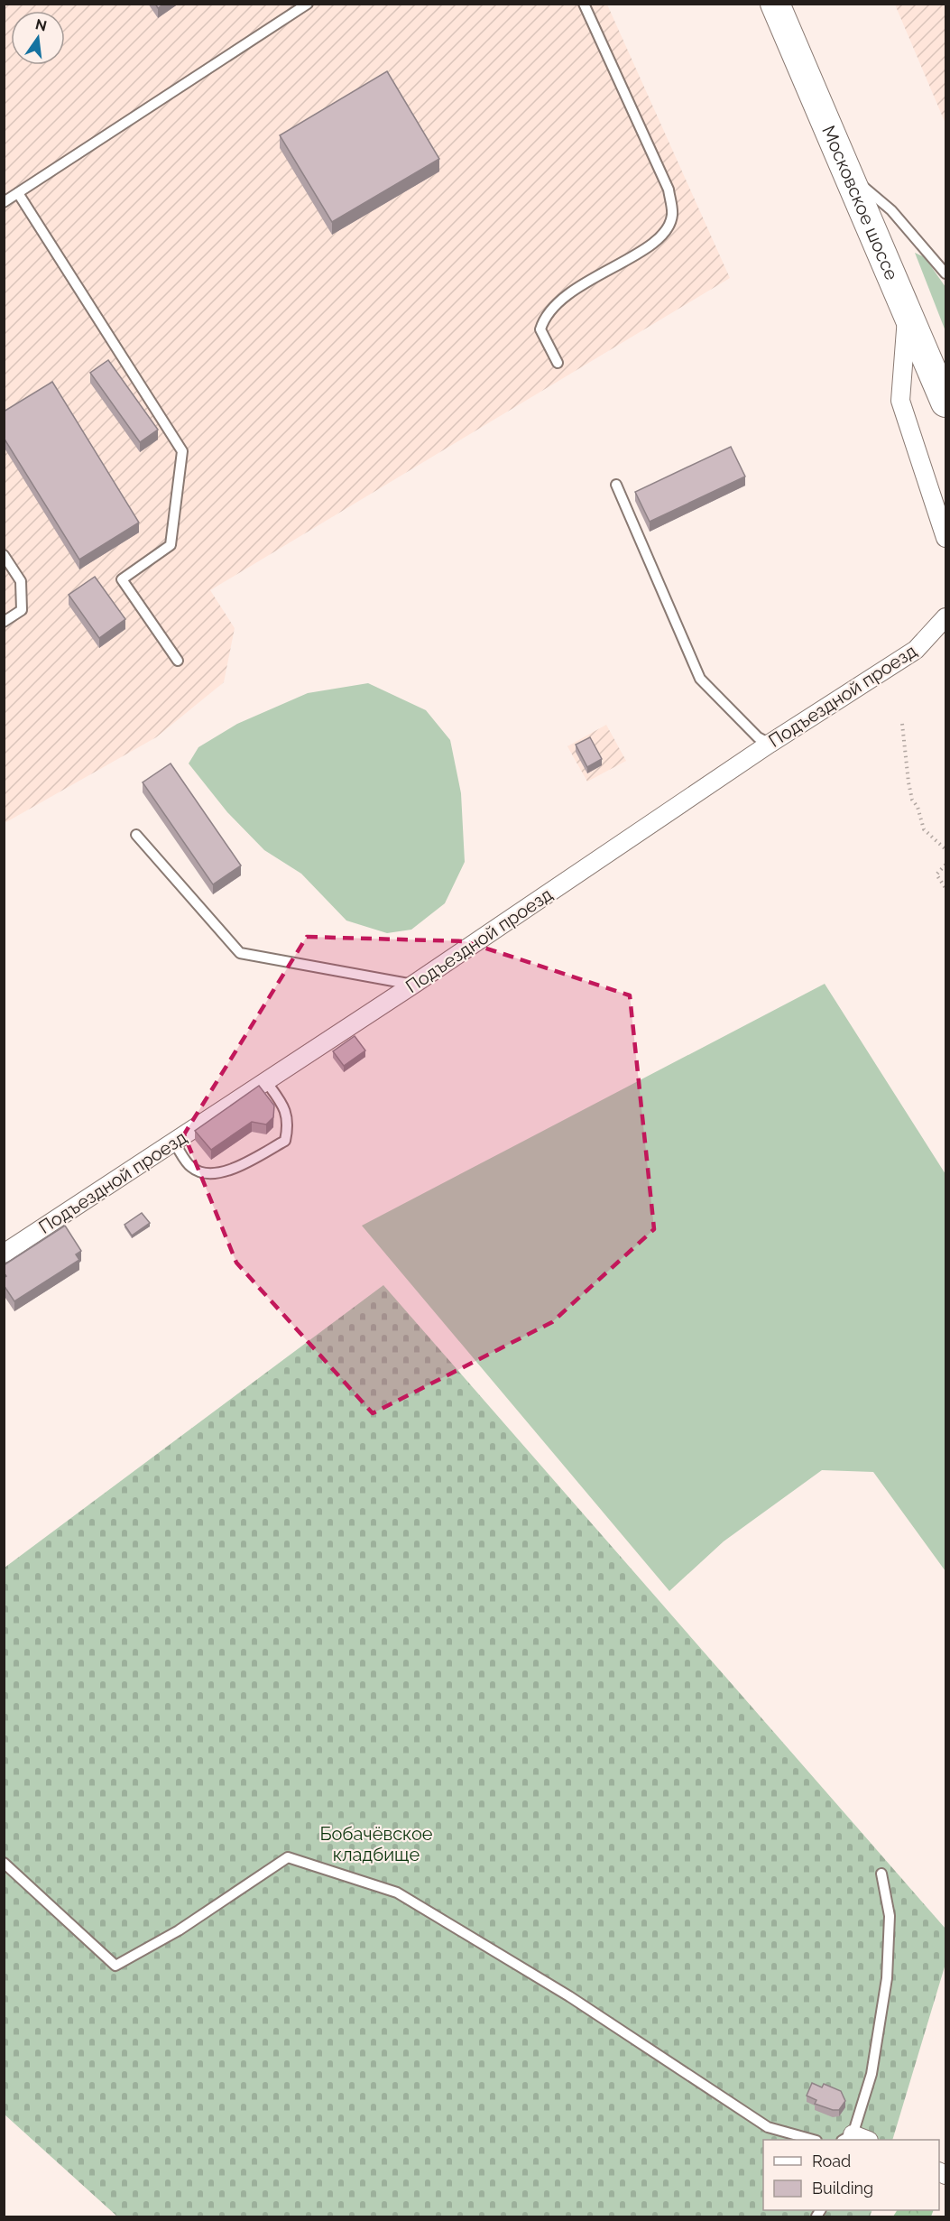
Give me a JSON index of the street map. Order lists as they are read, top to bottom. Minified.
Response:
{"streets":{"main road":["Московское шоссе"],"street":["Подъездной проезд"]},"parks":["Бобачёвское кладбище"],"legend":["Road","Building"],"north":"top"}
